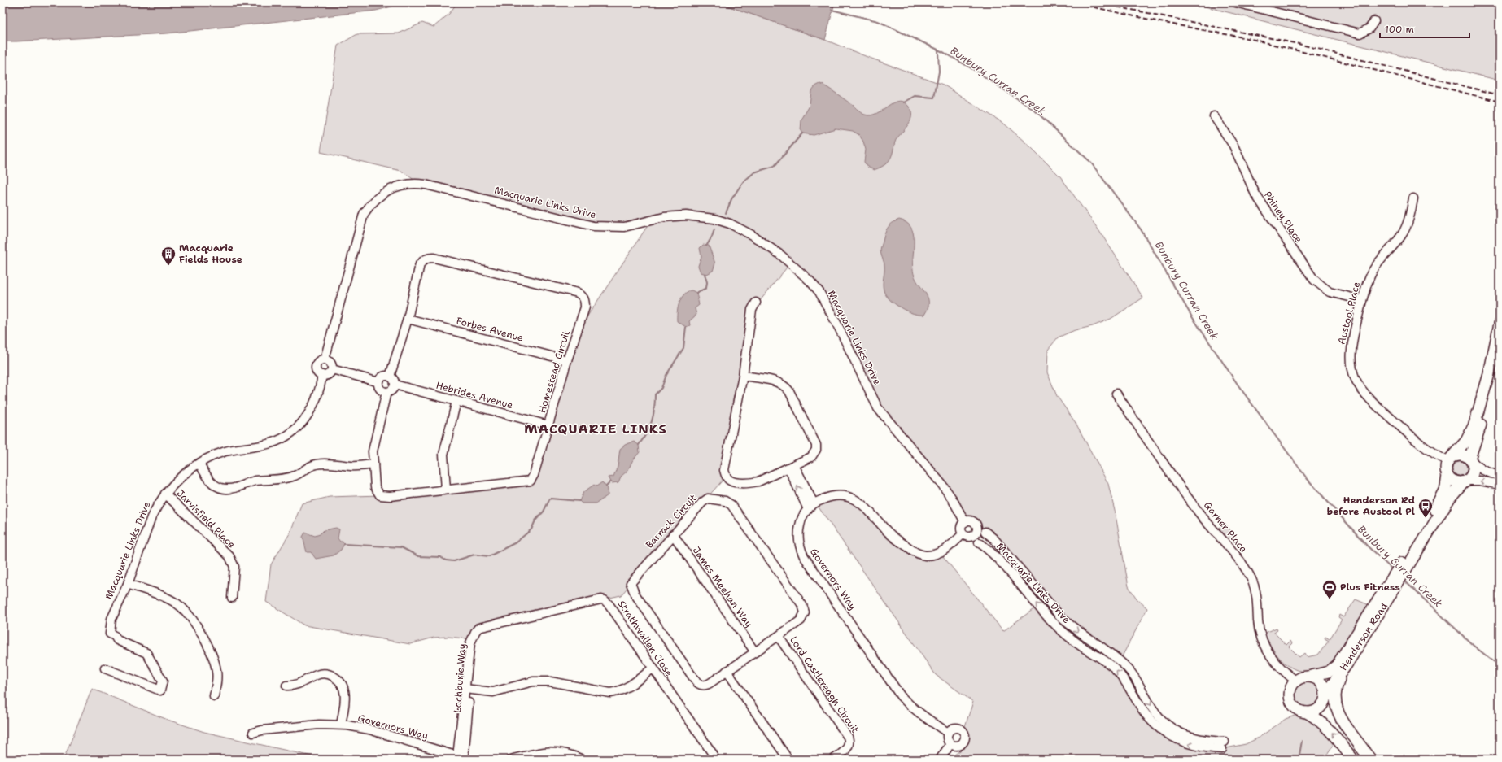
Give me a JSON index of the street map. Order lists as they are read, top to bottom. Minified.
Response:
{"streets":{"main road":["Henderson Road"],"street":["Macquarie Links Drive","Phiney Place","Austool Place","Forbes Avenue","Homestead Circuit","Hebrides Avenue","Jarvisfield Place","Barrack Circuit","Garner Place","Governors Way","James Meehan Way","Strathwallen Close","Lochburie Way","Lord Castlereagh Circuit"]},"crossings":[["Macquarie Links Drive","Jarvisfield Place"],["Phiney Place","Austool Place"],["Austool Place","Henderson Road"],["Forbes Avenue","Homestead Circuit"],["Homestead Circuit","Hebrides Avenue"],["Barrack Circuit","James Meehan Way"],["Barrack Circuit","Lord Castlereagh Circuit"],["Garner Place","Henderson Road"],["Governors Way","Lochburie Way"],["Strathwallen Close","Lochburie Way"]],"districts":["MACQUARIE LINKS"],"water":["Bunbury Curran Creek"],"places":{"building":["Macquarie Fields House"],"bus stop":["Henderson Rd before Austool Pl"],"sports":["Plus Fitness"]},"scale_bar":"100 m"}
